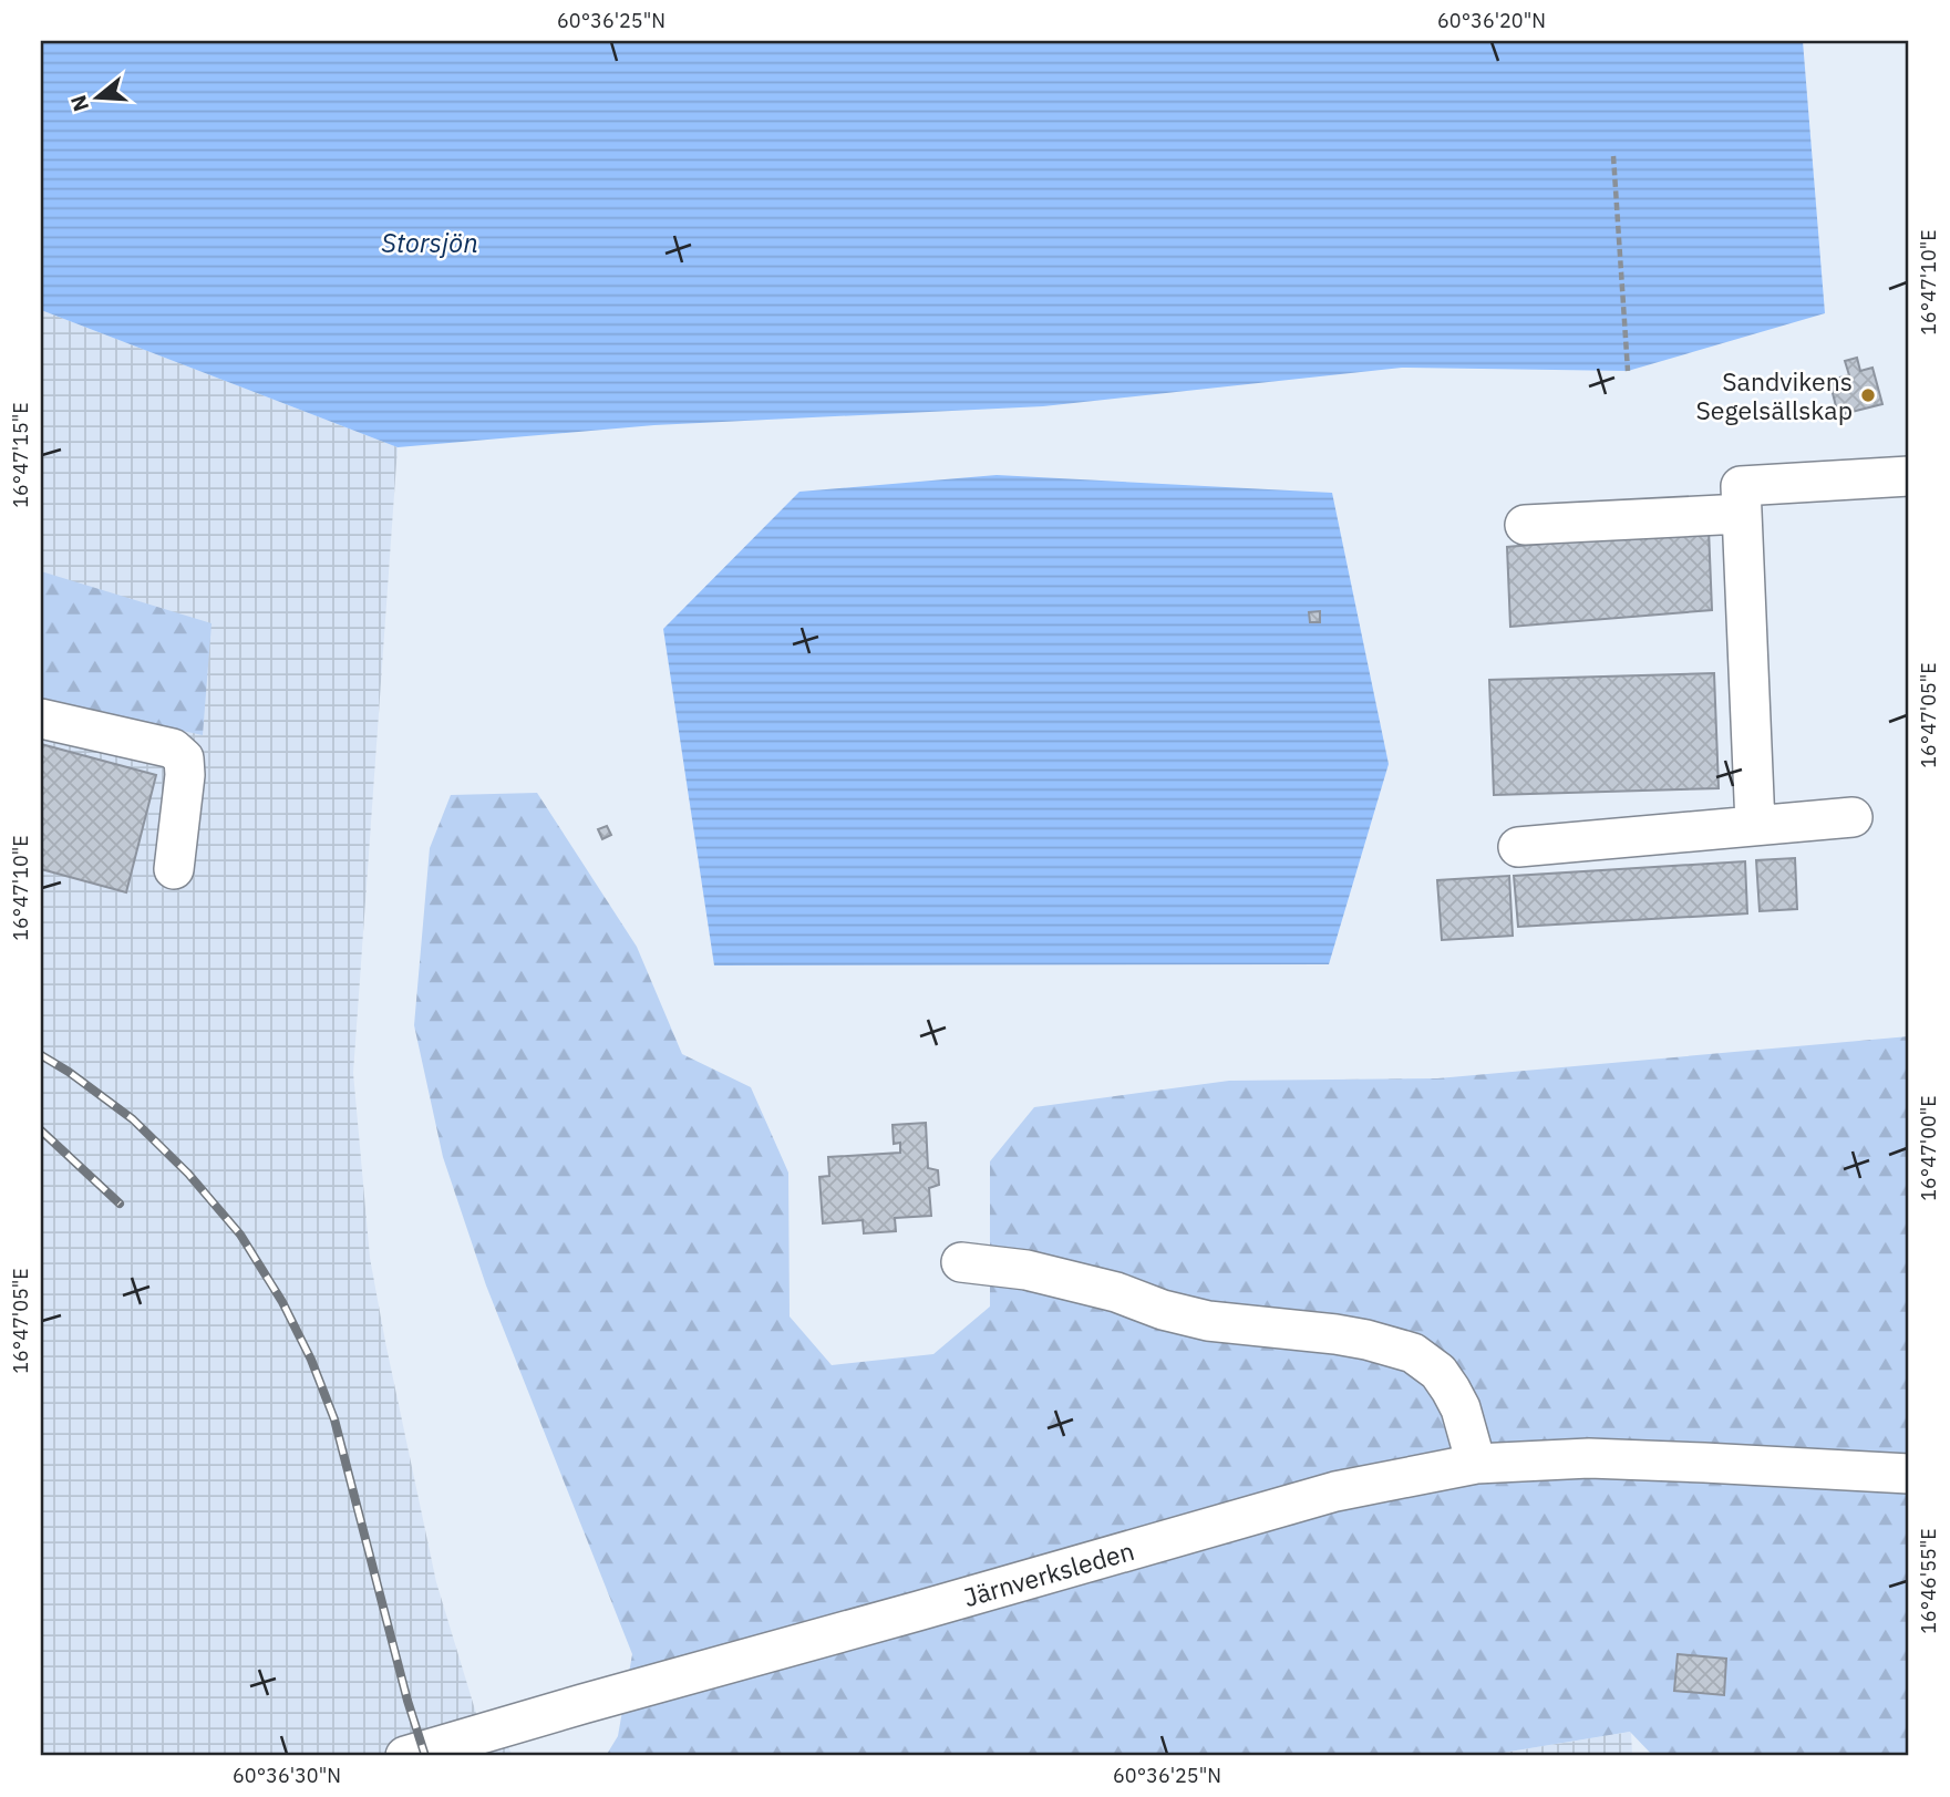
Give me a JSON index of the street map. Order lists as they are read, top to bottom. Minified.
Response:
{"streets":{"street":["Järnverksleden"]},"water":["Storsjön"],"places":["Sandvikens Segelsällskap"],"north":"left","coordinates":["60°36'25\"N","60°36'20\"N","16°47'10\"E","16°47'15\"E","16°47'05\"E","16°47'00\"E","16°46'55\"E","60°36'30\"N"]}
